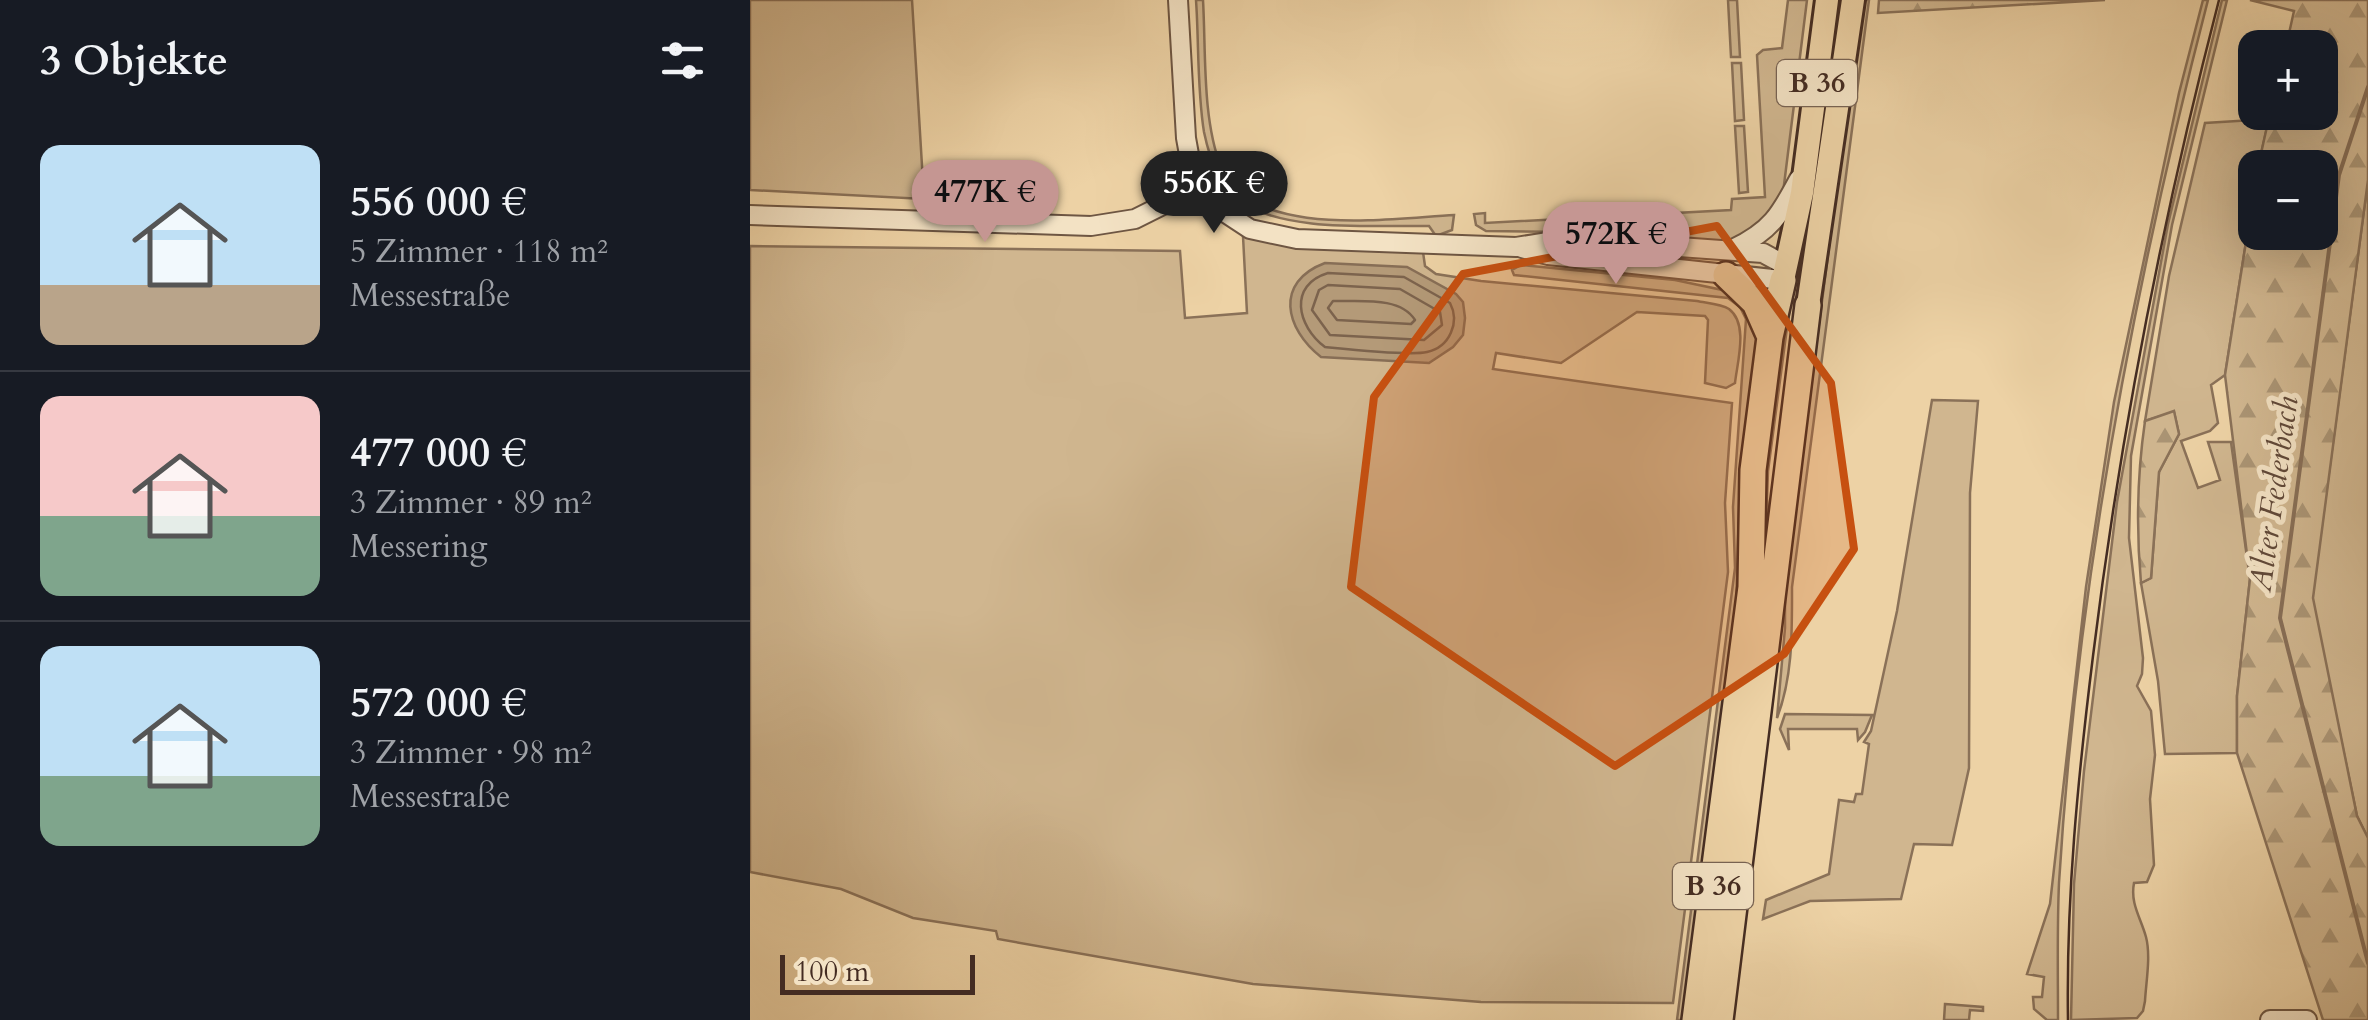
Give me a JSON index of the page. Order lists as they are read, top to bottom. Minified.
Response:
{"streets":{"highway":["B 36"]},"water":["Alter Federbach"],"scale_bar":"100 m","page":{"heading":"3 Objekte","map_buttons":["+","−"],"list":[{"name":"556 000 €","note":"5 Zimmer · 118 m² · Messestraße"},{"name":"477 000 €","note":"3 Zimmer · 89 m² · Messering"},{"name":"572 000 €","note":"3 Zimmer · 98 m² · Messestraße"}],"price":["556K €","477K €","572K €"],"scale":"100 m"}}
